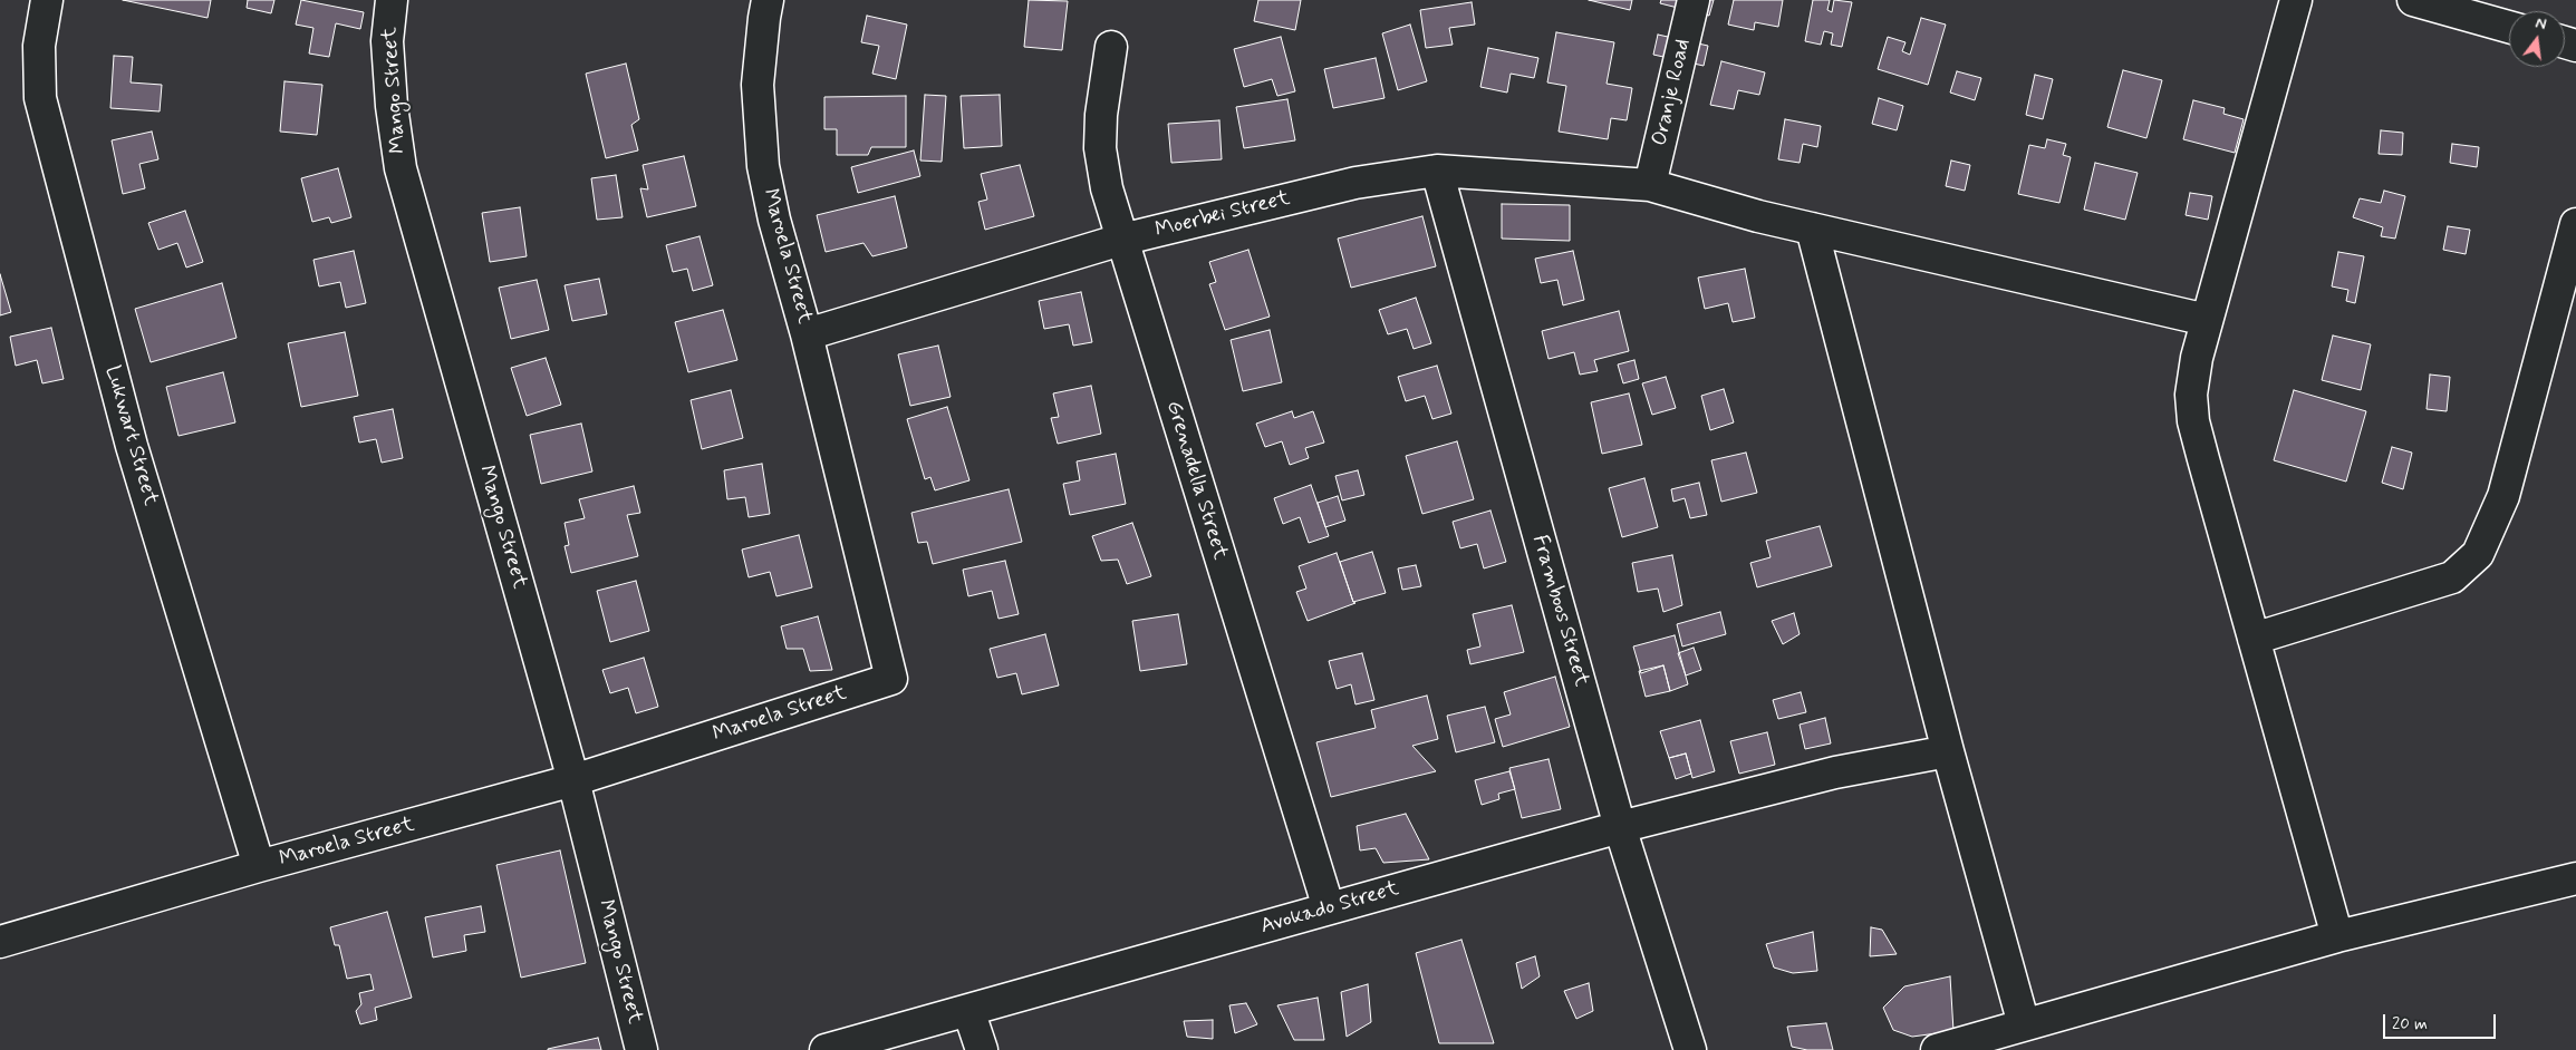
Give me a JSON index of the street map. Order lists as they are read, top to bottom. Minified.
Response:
{"streets":{"street":["Mango Street","Oranje Road","Moerbei Street","Maroela Street","Lukwart Street","Grenadella Street","Framboos Street","Avokado Street"]},"crossings":[["Mango Street","Maroela Street"],["Oranje Road","Moerbei Street"],["Moerbei Street","Maroela Street"],["Moerbei Street","Grenadella Street"],["Moerbei Street","Framboos Street"],["Maroela Street","Lukwart Street"],["Grenadella Street","Avokado Street"],["Framboos Street","Avokado Street"]],"scale_bar":"20 m","north":"top"}
